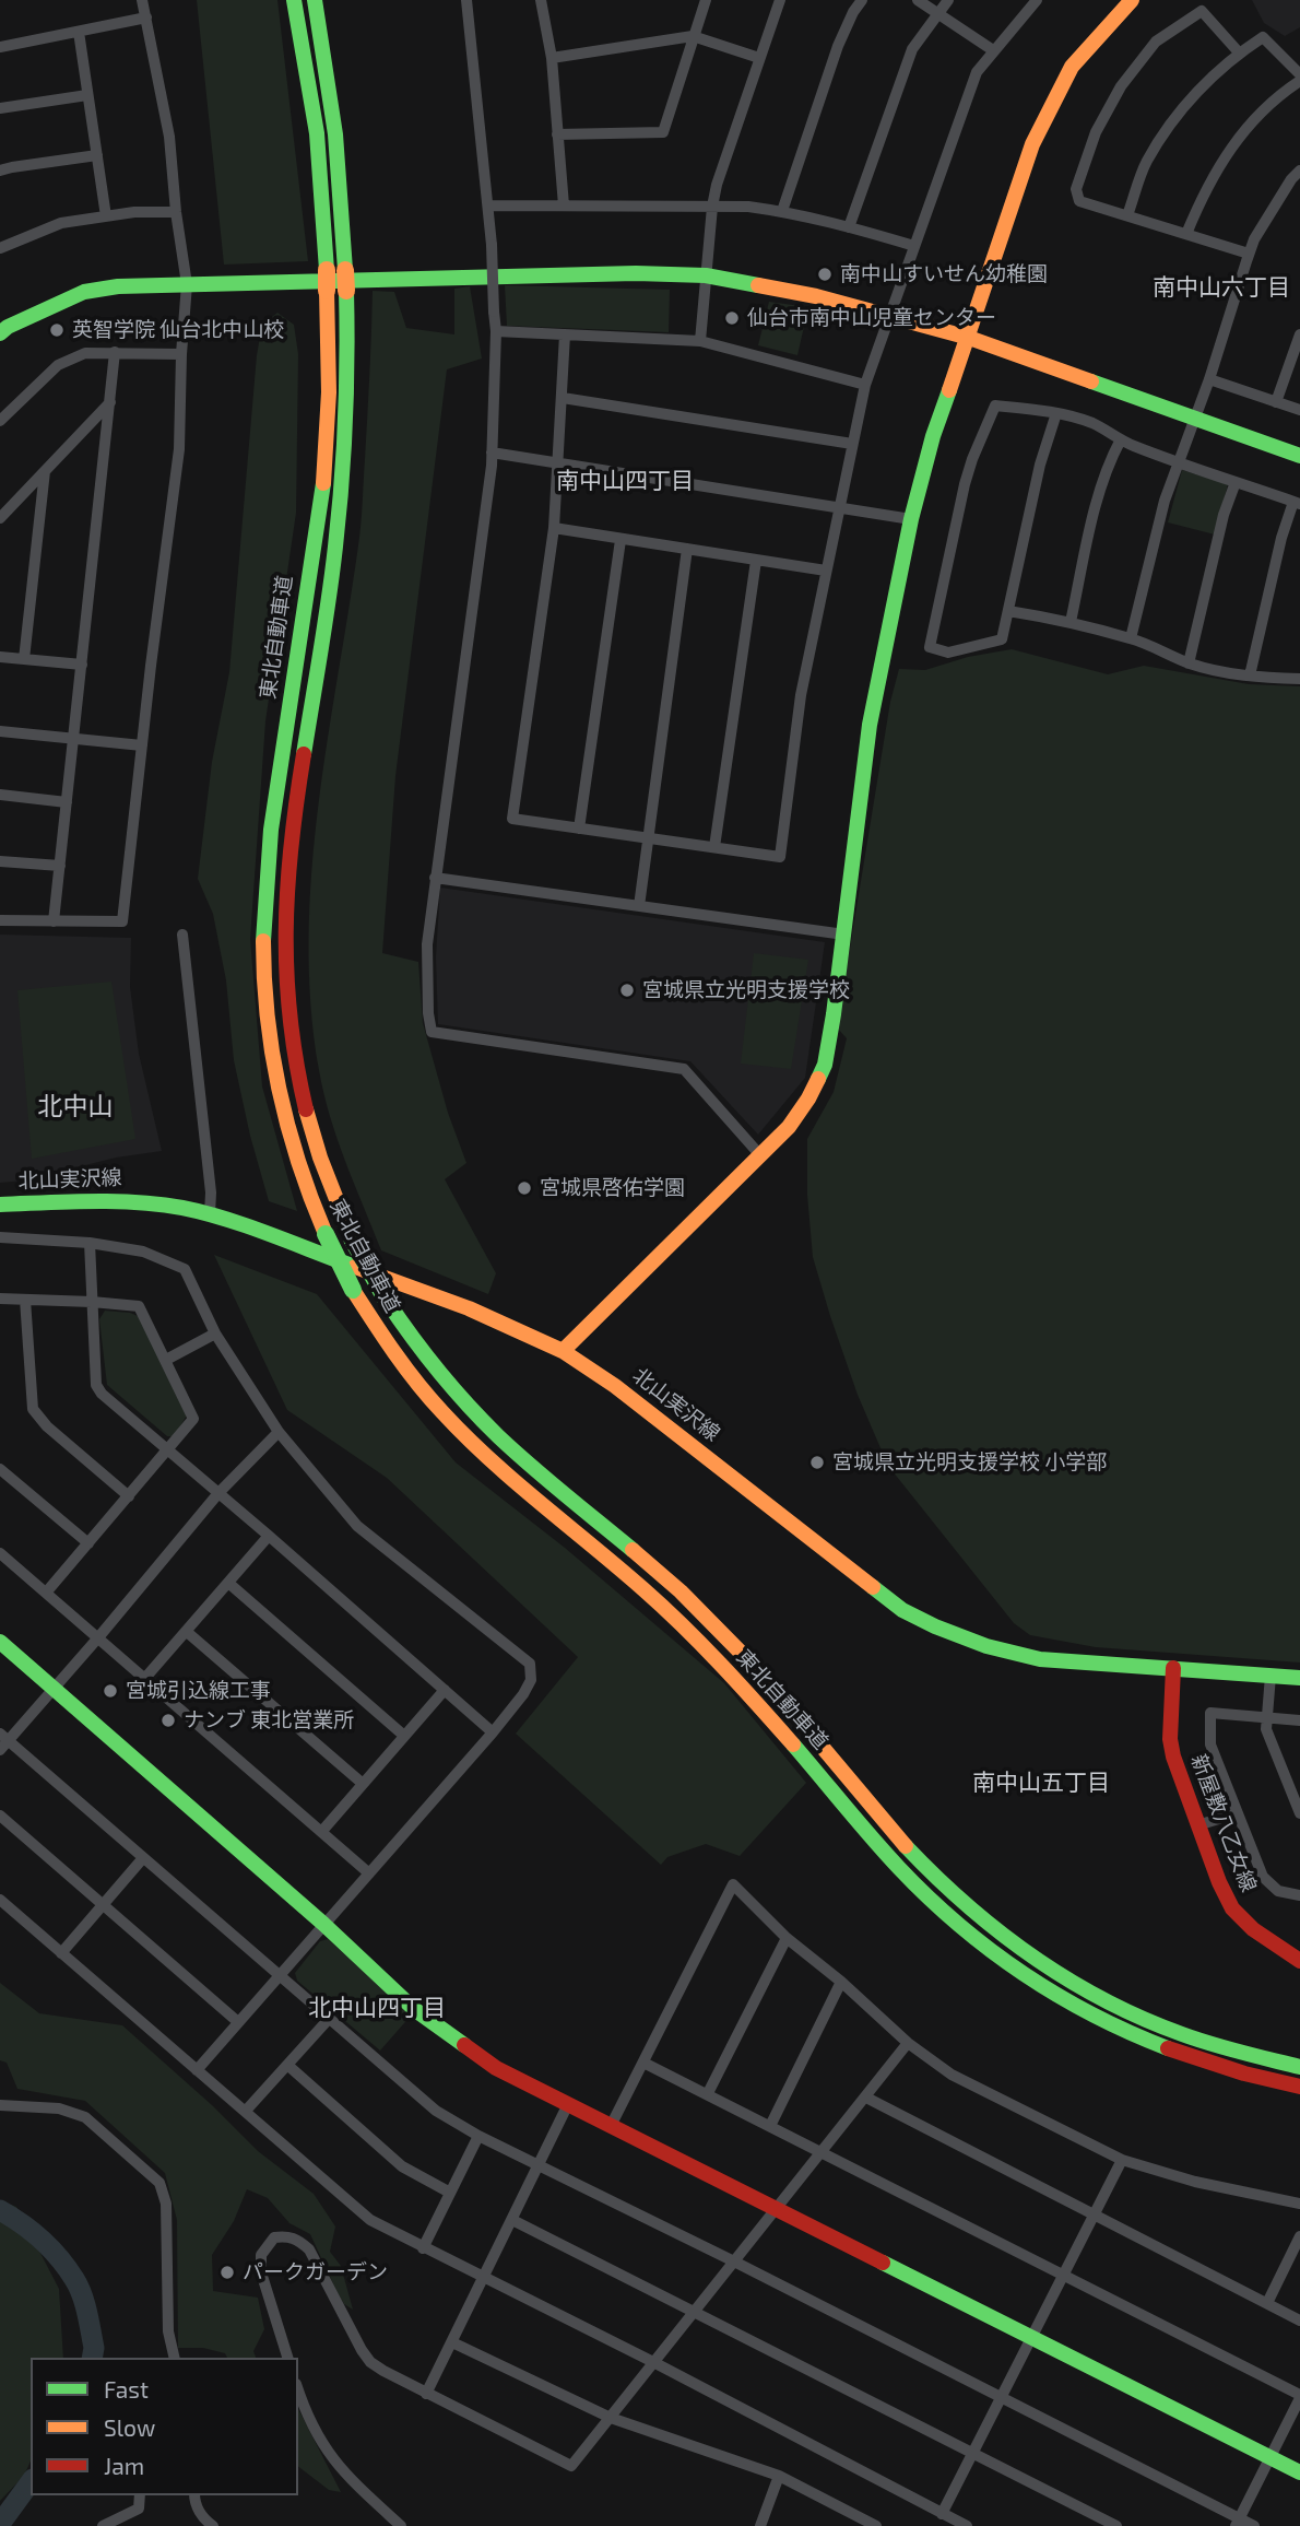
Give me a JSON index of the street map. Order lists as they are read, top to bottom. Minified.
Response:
{"streets":{"main road":["東北自動車道","北山実沢線","新屋敷八乙女線"]},"crossings":[["北山実沢線","新屋敷八乙女線"]],"districts":["南中山六丁目","南中山四丁目","北中山","南中山五丁目","北中山四丁目"],"places":["南中山すいせん幼稚園","仙台市南中山児童センター","英智学院 仙台北中山校","宮城県立光明支援学校","宮城県啓佑学園","宮城県立光明支援学校 小学部","宮城引込線工事","ナンブ 東北営業所","パークガーデン"],"legend":["Fast","Slow","Jam"]}
